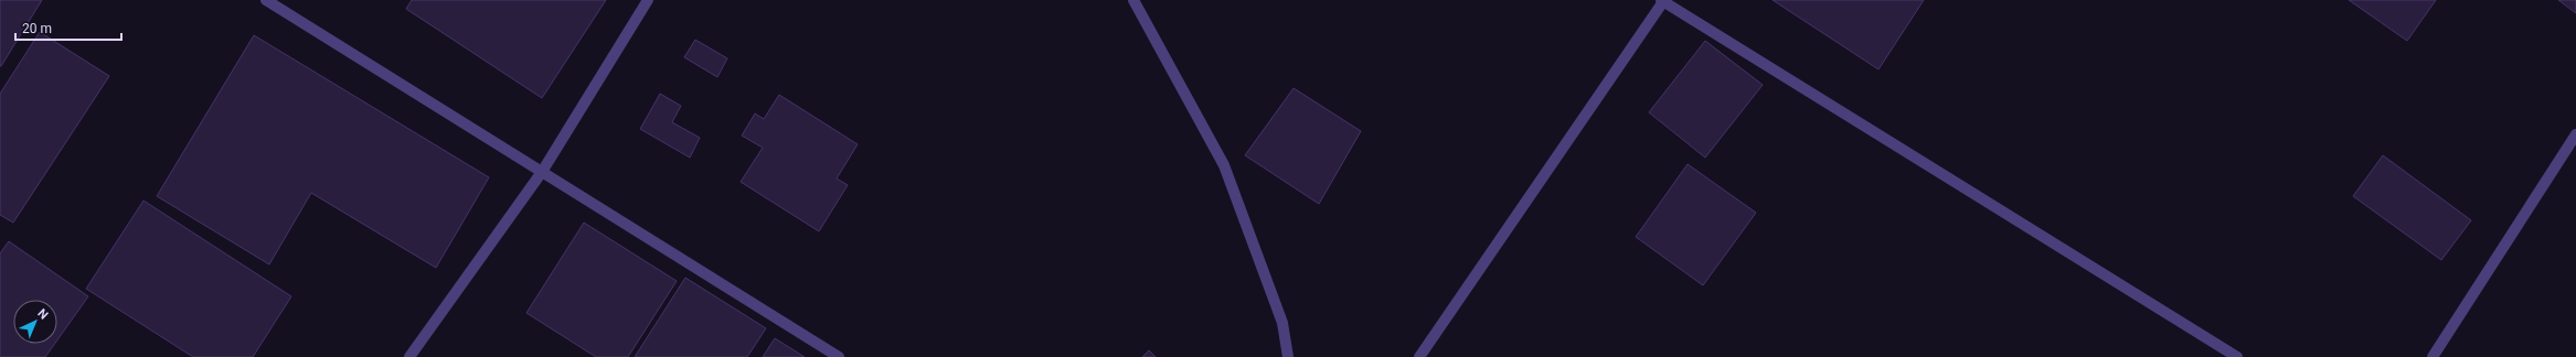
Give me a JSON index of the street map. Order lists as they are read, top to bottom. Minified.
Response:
{"scale_bar":"20 m","north":"top right"}
